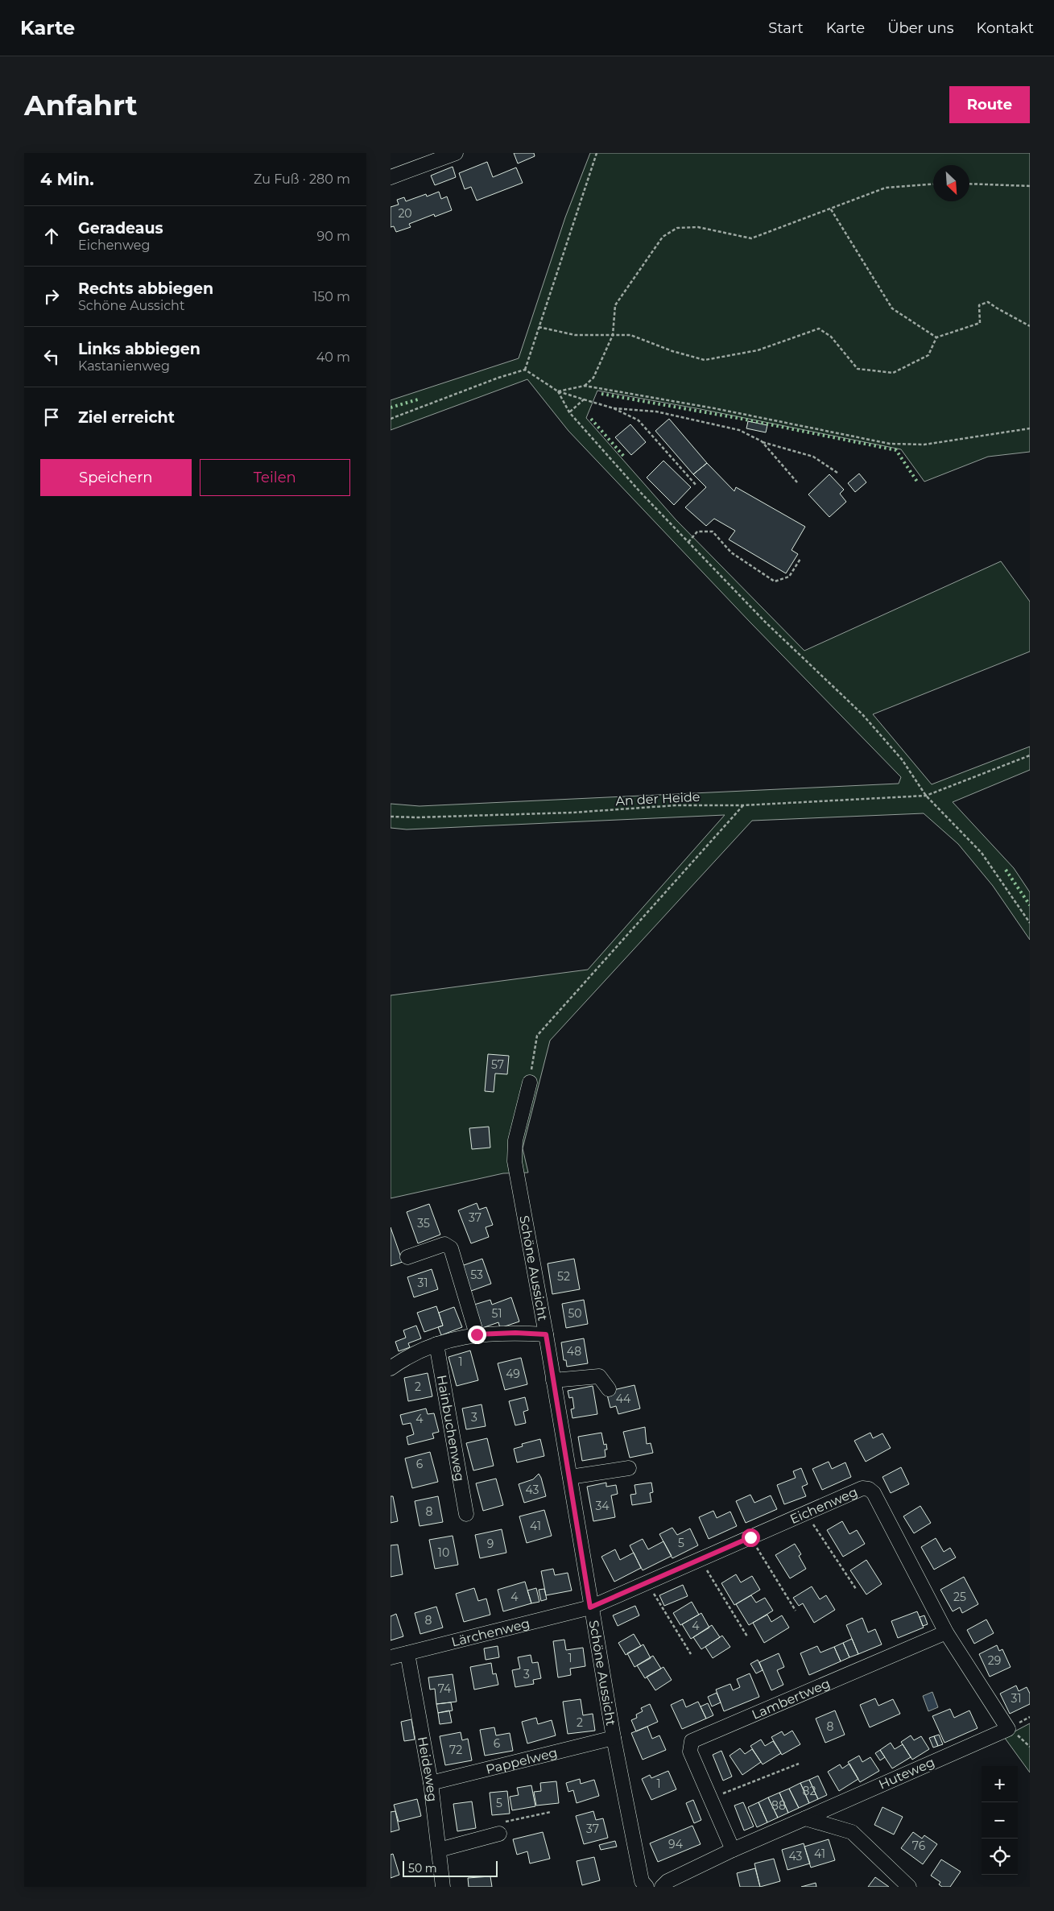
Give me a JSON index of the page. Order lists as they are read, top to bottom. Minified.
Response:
{"streets":{"street":["Schöne Aussicht","Hainbuchenweg","Eichenweg","Lärchenweg","Lambertweg","Pappelweg","Heideweg","Huteweg"],"path":["An der Heide"]},"crossings":[["Schöne Aussicht","Eichenweg"],["Schöne Aussicht","Lärchenweg"],["Schöne Aussicht","Pappelweg"],["Eichenweg","Lärchenweg"],["Eichenweg","Lambertweg"],["Eichenweg","Huteweg"],["Lärchenweg","Heideweg"],["Lambertweg","Huteweg"],["Pappelweg","Heideweg"]],"house_numbers":["20","57","37","35","53","52","31","51","50","48","1","49","2","44","3","4","6","43","34","8","41","5","9","10","4","25","8","4","1","29","3","74","31","2","8","6","72","1","82","5","88","37","94","76","41","43"],"scale_bar":"50 m","north":"bottom right","page":{"header":"Karte","nav":["Start","Karte","Über uns","Kontakt"],"buttons":["Route",["Speichern","Teilen"]],"title":"Anfahrt","heading":["4 Min.","Zu Fuß · 280 m"],"list":[["Geradeaus","Eichenweg","90 m"],["Rechts abbiegen","Schöne Aussicht","150 m"],["Links abbiegen","Kastanienweg","40 m"],"Ziel erreicht"],"map_buttons":["+","−"],"scale":"50 m"}}
